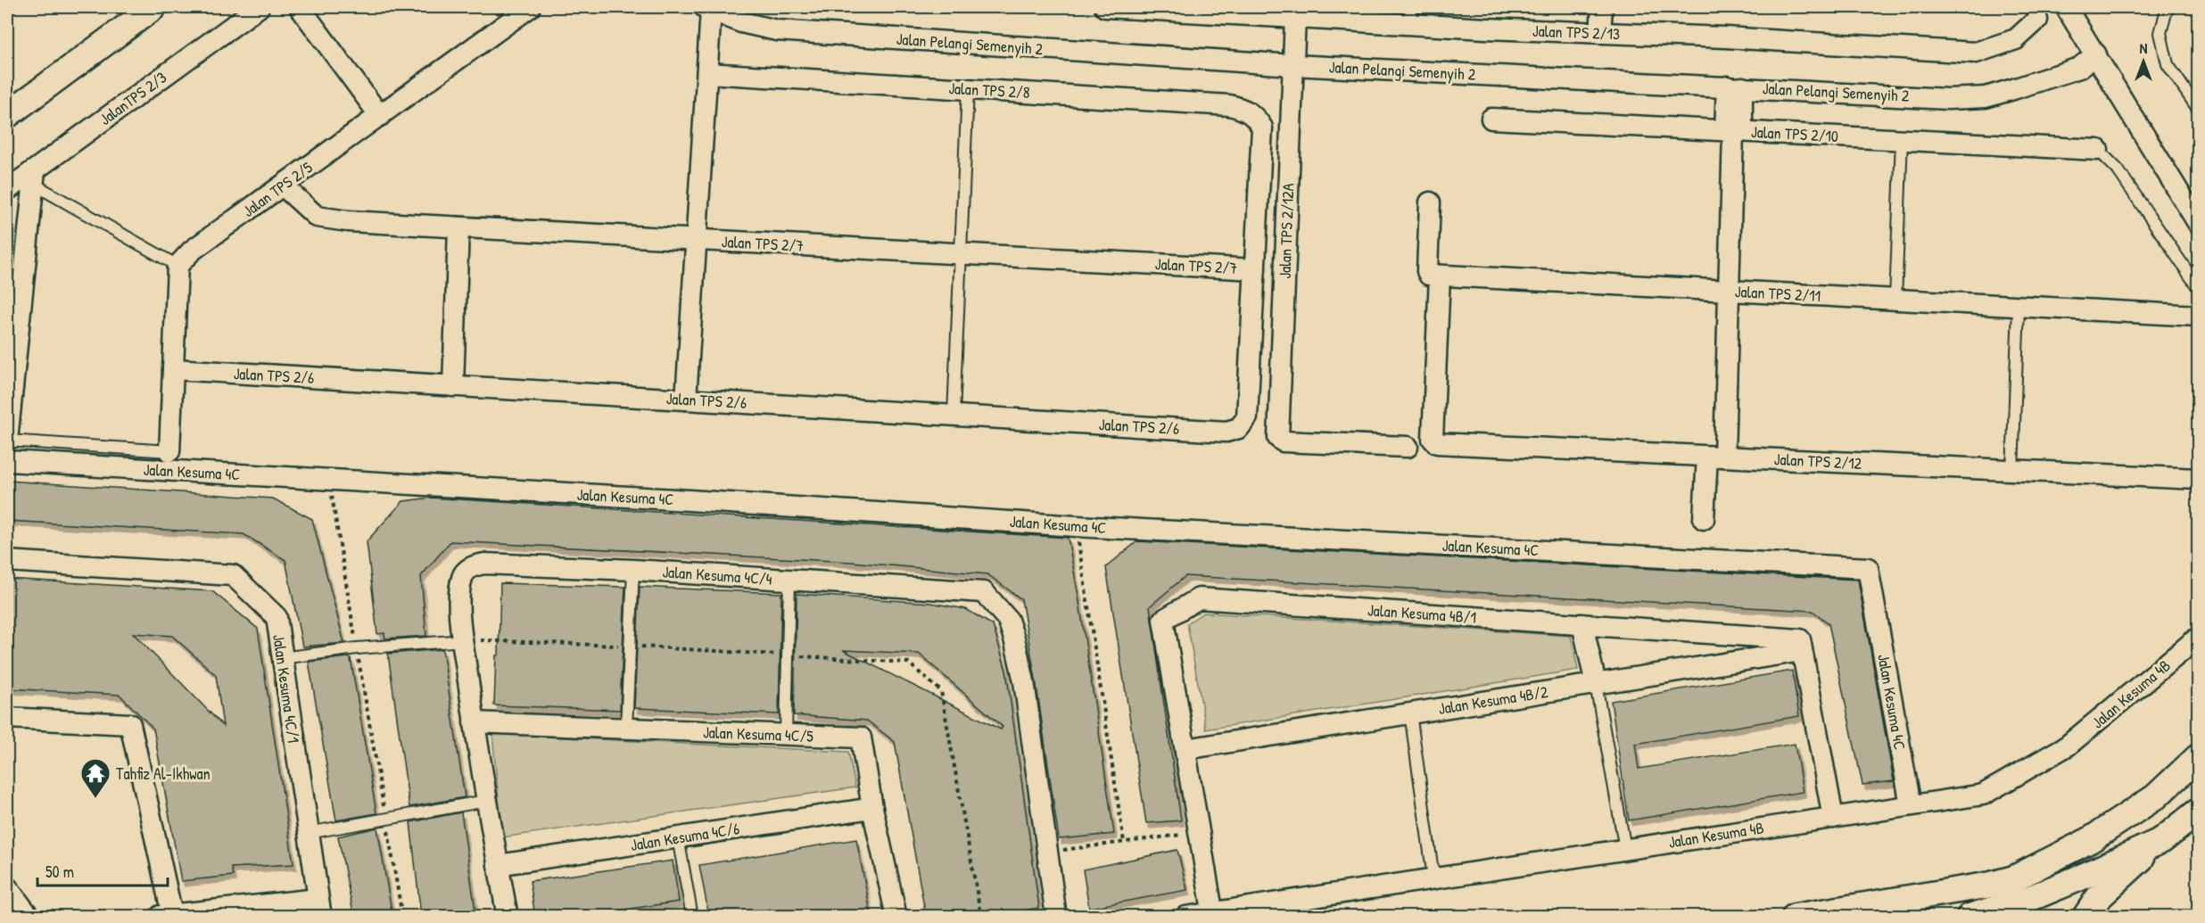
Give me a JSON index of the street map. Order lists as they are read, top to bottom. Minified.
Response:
{"streets":{"street":["Jalan TPS 2/13","Jalan Pelangi Semenyih 2","Jalan TPS 2/8","JalanTPS 2/3","Jalan TPS 2/10","Jalan TPS 2/5","Jalan TPS 2/12A","Jalan TPS 2/7","Jalan TPS 2/11","Jalan TPS 2/6","Jalan TPS 2/12","Jalan Kesuma 4C","Jalan Kesuma 4C/4","Jalan Kesuma 4B/1","Jalan Kesuma 4C/1","Jalan Kesuma 4B","Jalan Kesuma 4B/2","Jalan Kesuma 4C/5","Jalan Kesuma 4C/6"]},"crossings":[["Jalan TPS 2/13","Jalan TPS 2/12A"],["Jalan Pelangi Semenyih 2","Jalan TPS 2/12A"],["Jalan TPS 2/8","Jalan TPS 2/7"],["Jalan TPS 2/8","Jalan TPS 2/6"],["Jalan TPS 2/5","Jalan TPS 2/7"],["Jalan TPS 2/7","Jalan TPS 2/6"],["Jalan TPS 2/11","Jalan TPS 2/12"],["Jalan Kesuma 4C","Jalan Kesuma 4B"],["Jalan Kesuma 4C/4","Jalan Kesuma 4C/5"],["Jalan Kesuma 4C/4","Jalan Kesuma 4C/6"],["Jalan Kesuma 4B/1","Jalan Kesuma 4B"],["Jalan Kesuma 4B/1","Jalan Kesuma 4B/2"],["Jalan Kesuma 4C/5","Jalan Kesuma 4C/6"]],"places":{"temple":["Tahfiz Al-Ikhwan"]},"scale_bar":"50 m","north":"top"}
